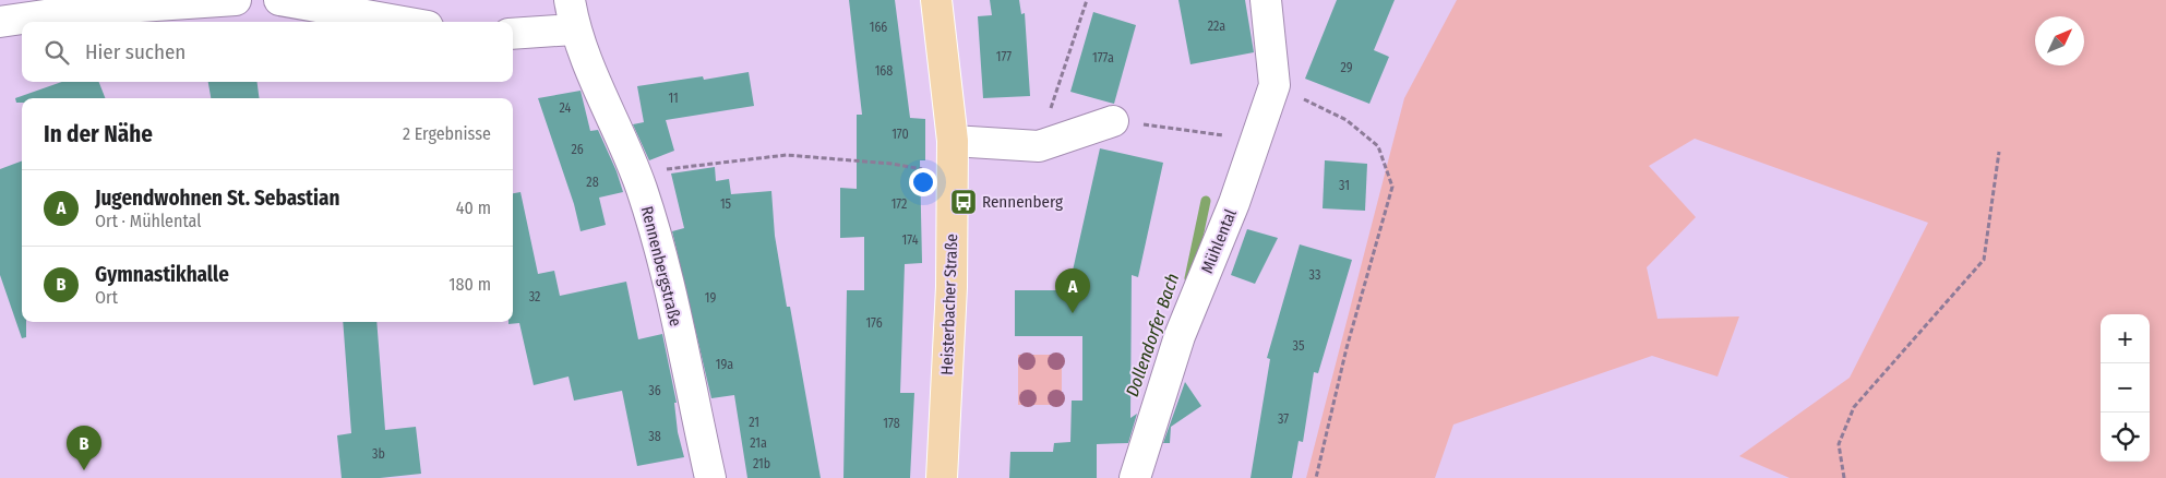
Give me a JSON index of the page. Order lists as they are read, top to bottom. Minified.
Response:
{"streets":{"main road":["Heisterbacher Straße"],"street":["Mühlental","Rennenbergstraße"]},"water":["Dollendorfer Bach"],"places":{"bus stop":["Rennenberg"]},"house_numbers":["22a","166","177","177a","29","168","11","24","170","26","28","31","15","172","174","33","32","19","176","35","19a","36","37","21","178","38","21a","3b","21b"],"north":"top right","page":{"search":"Hier suchen","heading":["In der Nähe","2 Ergebnisse"],"list":[{"mark":"A","name":"Jugendwohnen St. Sebastian","note":"Ort · Mühlental","value":"40 m"},{"mark":"B","name":"Gymnastikhalle","note":"Ort","value":"180 m"}],"pins":["A","B"],"map_buttons":["+","−"]}}
